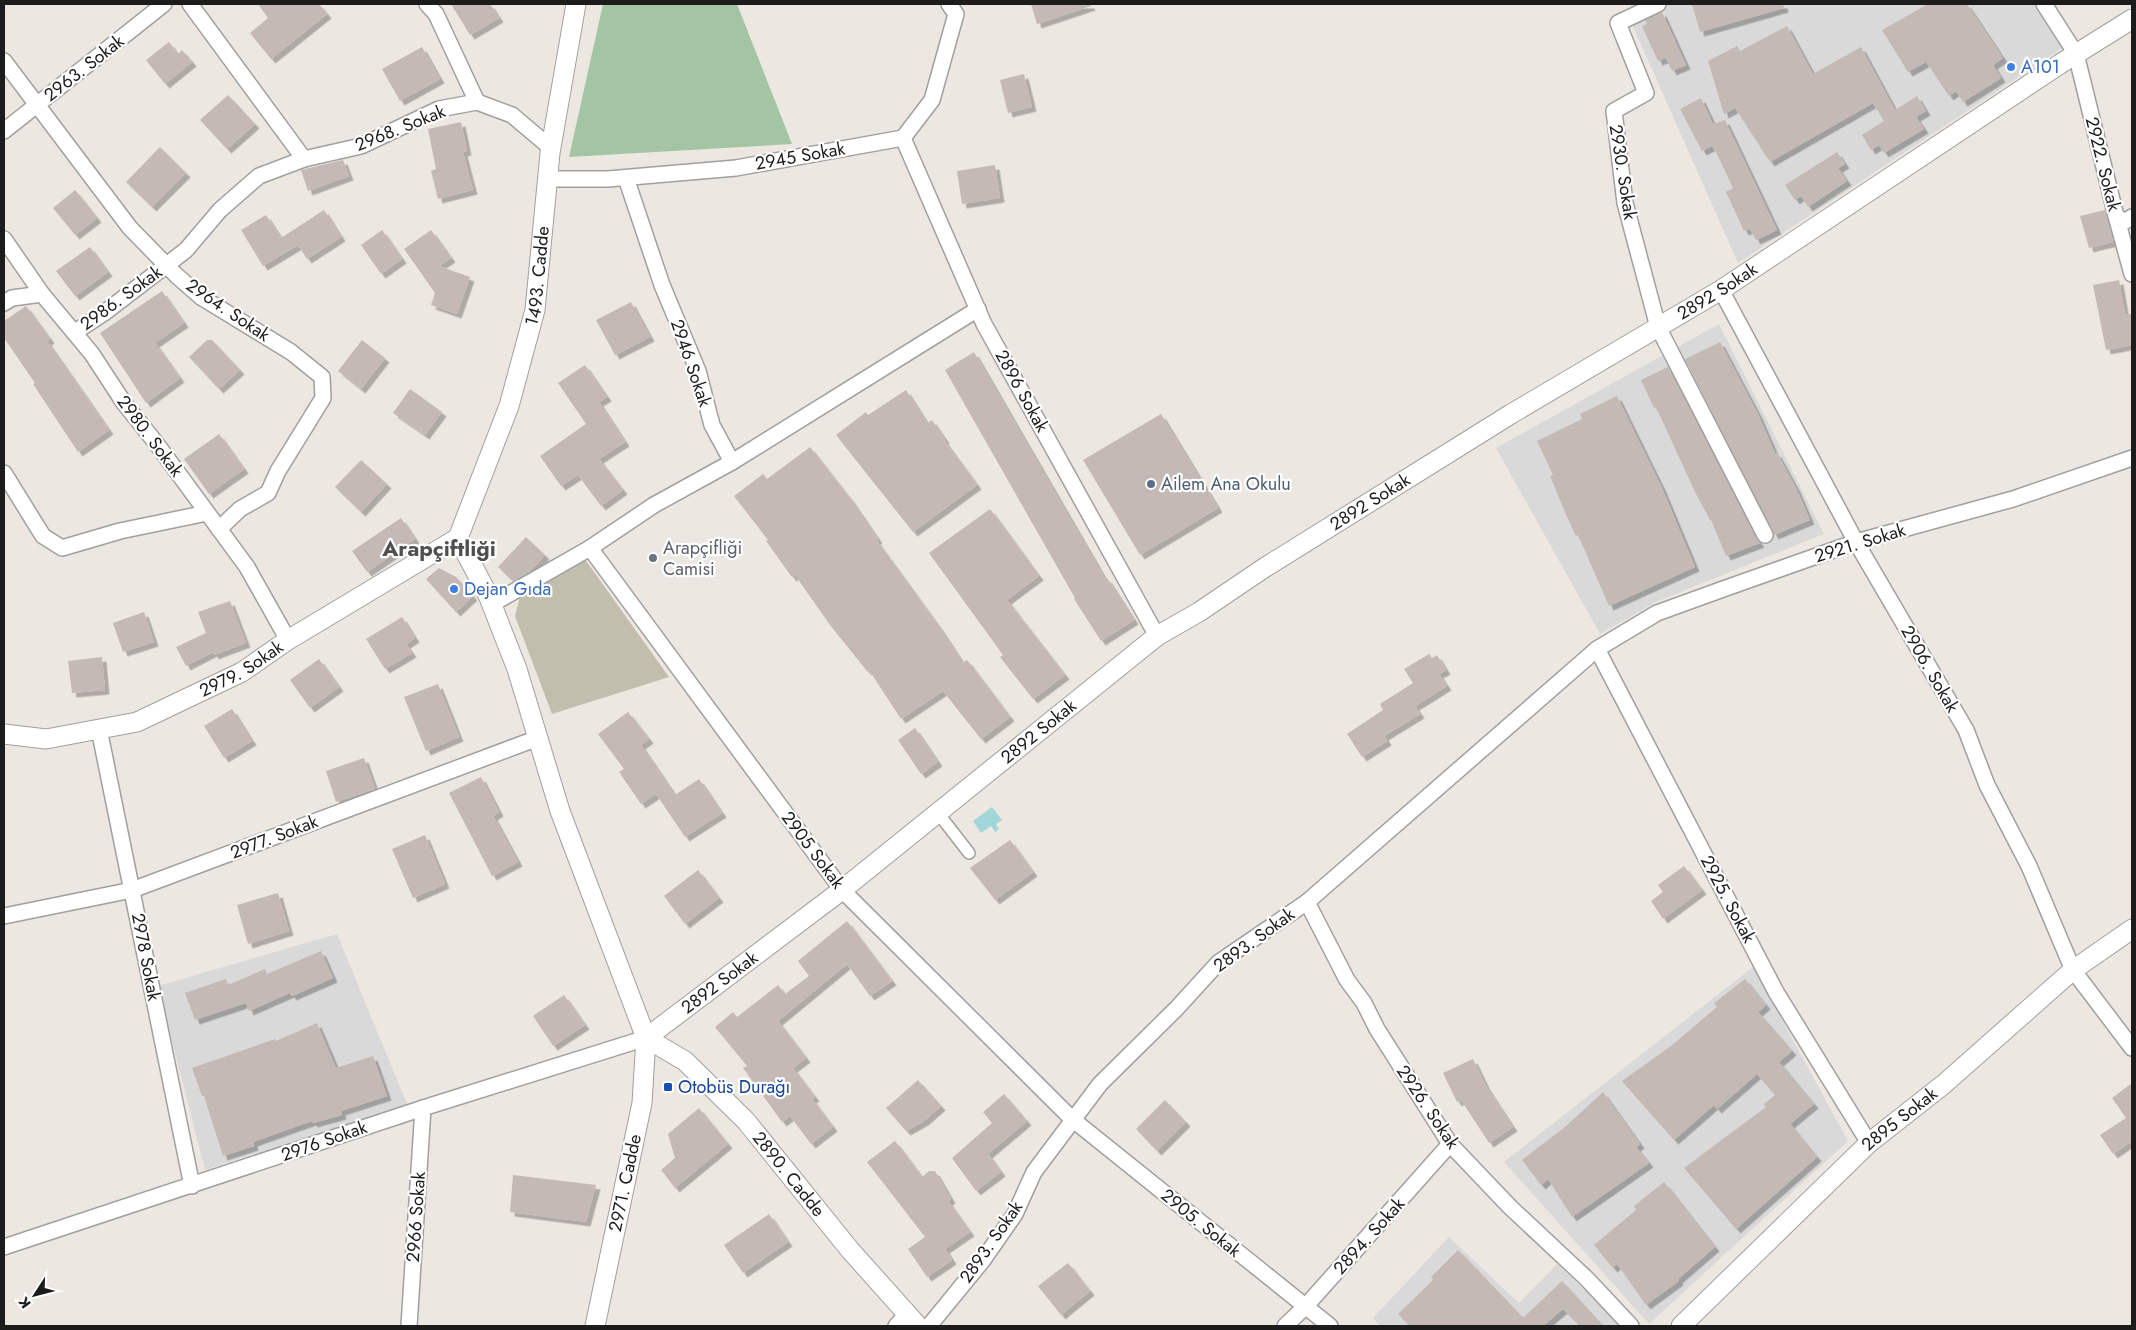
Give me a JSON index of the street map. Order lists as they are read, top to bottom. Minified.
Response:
{"streets":{"street":["2963. Sokak","2968. Sokak","2945 Sokak","2922. Sokak","2930. Sokak","1493. Cadde","2892 Sokak","2986. Sokak","2964. Sokak","2946 Sokak","2896 Sokak","2980. Sokak","2921. Sokak","2979. Sokak","2906. Sokak","2977. Sokak","2905 Sokak","2925. Sokak","2893. Sokak","2978 Sokak","2926. Sokak","2895 Sokak","2976 Sokak","2890. Cadde","2971. Cadde","2966 Sokak","2905. Sokak","2894. Sokak"]},"crossings":[["2963. Sokak","2964. Sokak"],["2968. Sokak","2986. Sokak"],["2945 Sokak","1493. Cadde"],["2945 Sokak","2946 Sokak"],["2945 Sokak","2896 Sokak"],["2922. Sokak","2892 Sokak"],["2930. Sokak","2892 Sokak"],["1493. Cadde","2979. Sokak"],["2892 Sokak","2896 Sokak"],["2892 Sokak","2906. Sokak"],["2892 Sokak","2905 Sokak"],["2892 Sokak","2976 Sokak"],["2892 Sokak","2890. Cadde"],["2892 Sokak","2971. Cadde"],["2986. Sokak","2964. Sokak"],["2986. Sokak","2980. Sokak"],["2964. Sokak","2980. Sokak"],["2980. Sokak","2979. Sokak"],["2921. Sokak","2906. Sokak"],["2921. Sokak","2925. Sokak"],["2921. Sokak","2893. Sokak"],["2979. Sokak","2978 Sokak"],["2906. Sokak","2895 Sokak"],["2977. Sokak","2978 Sokak"],["2905 Sokak","2893. Sokak"],["2905 Sokak","2905. Sokak"],["2925. Sokak","2893. Sokak"],["2925. Sokak","2895 Sokak"],["2893. Sokak","2926. Sokak"],["2893. Sokak","2905. Sokak"],["2978 Sokak","2976 Sokak"],["2926. Sokak","2894. Sokak"],["2976 Sokak","2890. Cadde"],["2976 Sokak","2971. Cadde"],["2976 Sokak","2966 Sokak"],["2890. Cadde","2971. Cadde"],["2905. Sokak","2894. Sokak"]],"districts":["Arapçiftliği"],"places":{"other":["A101","Ailem Ana Okulu","Arapçifliği Camisi","Dejan Gıda"],"transit":["Otobüs Durağı"]},"north":"bottom left"}
